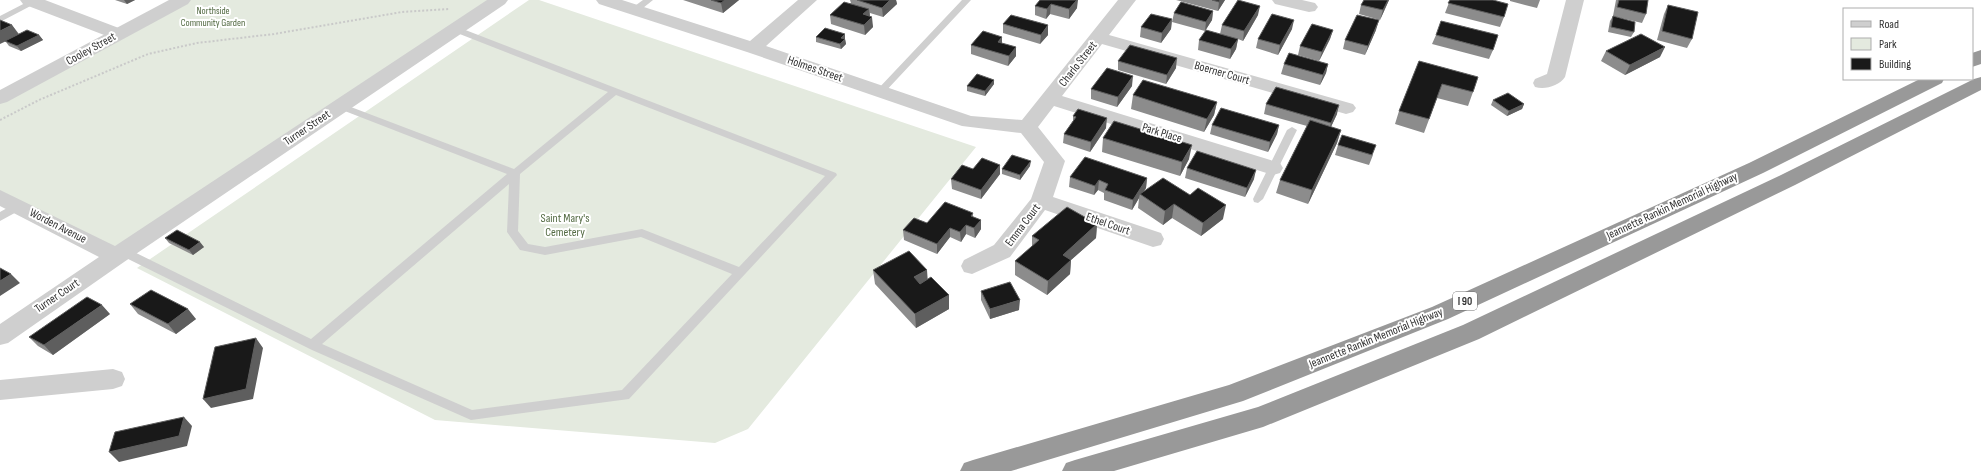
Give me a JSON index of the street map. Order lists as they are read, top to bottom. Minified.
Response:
{"streets":{"highway":["Jeannette Rankin Memorial Highway","I 90"],"street":["Cooley Street","Charlo Street","Holmes Street","Boerner Court","Turner Street","Park Place","Ethel Court","Emma Court","Worden Avenue","Turner Court"]},"crossings":[["Charlo Street","Holmes Street"],["Charlo Street","Boerner Court"],["Charlo Street","Park Place"],["Charlo Street","Emma Court"],["Holmes Street","Emma Court"],["Turner Street","Worden Avenue"],["Turner Street","Turner Court"],["Ethel Court","Emma Court"],["Worden Avenue","Turner Court"]],"parks":["Northside Community Garden","Saint Mary's Cemetery"],"legend":["Road","Park","Building"]}
